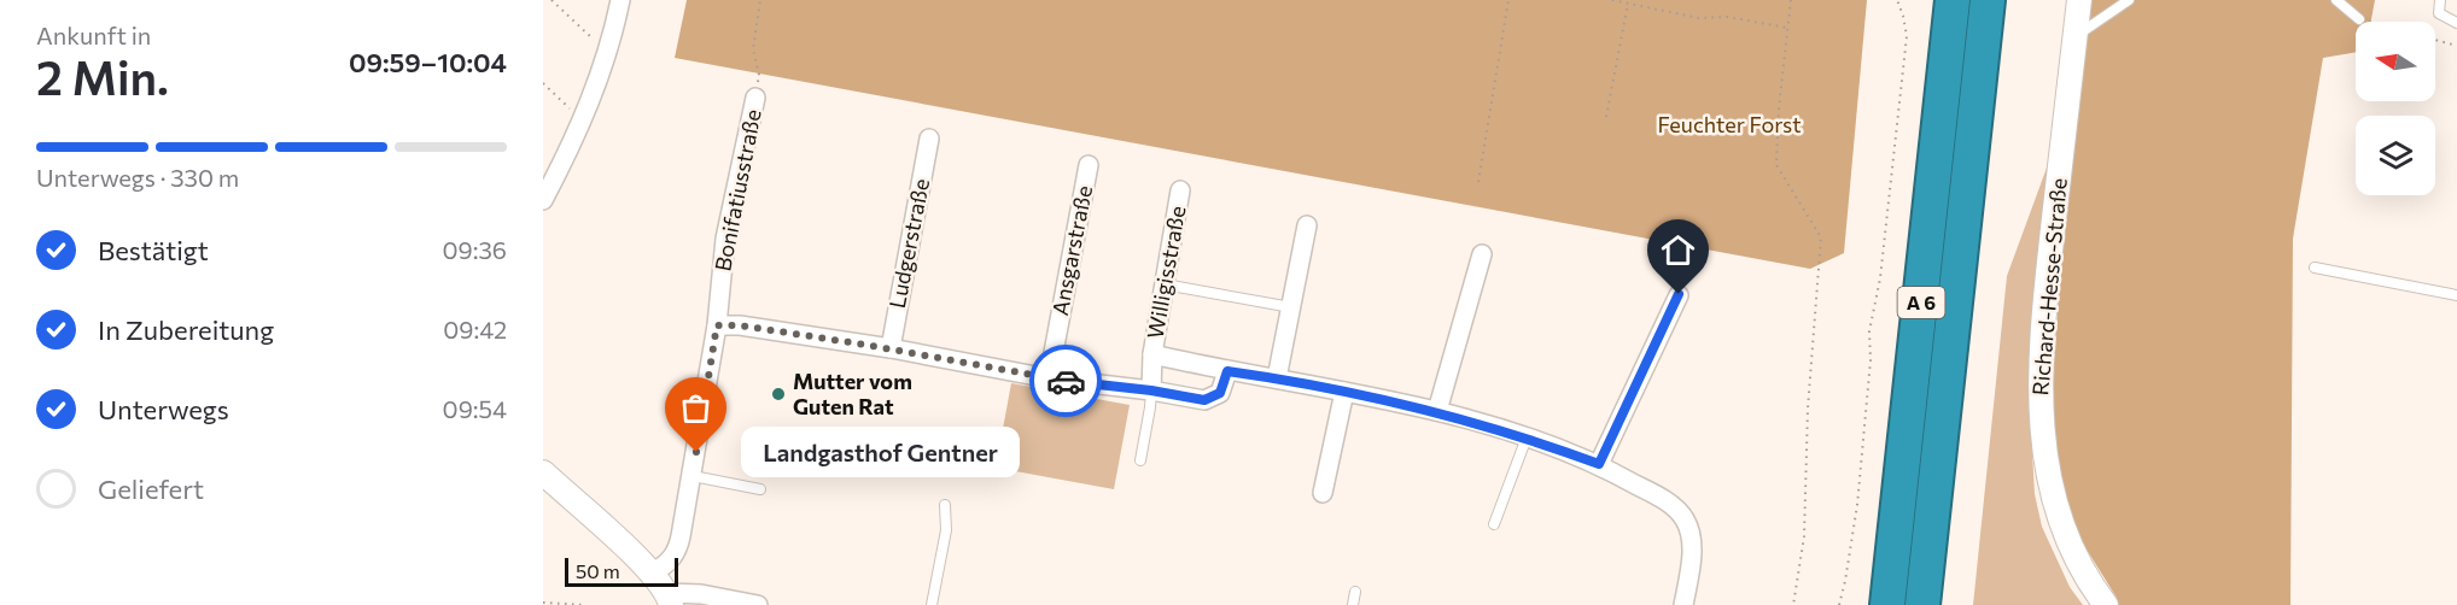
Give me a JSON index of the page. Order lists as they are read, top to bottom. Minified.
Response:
{"streets":{"highway":["A 6"],"street":["Bonifatiusstraße","Ludgerstraße","Ansgarstraße","Willigisstraße","Richard-Hesse-Straße"]},"parks":["Feuchter Forst"],"places":["Mutter vom Guten Rat","Landgasthof Gentner"],"scale_bar":"50 m","north":"left","page":{"heading":["2 Min.","Ankunft in","09:59–10:04"],"bar":"Unterwegs · 330 m","list":[["Bestätigt","09:36"],["In Zubereitung","09:42"],["Unterwegs","09:54"],"Geliefert"],"bubble":"Landgasthof Gentner","scale":"50 m"}}
